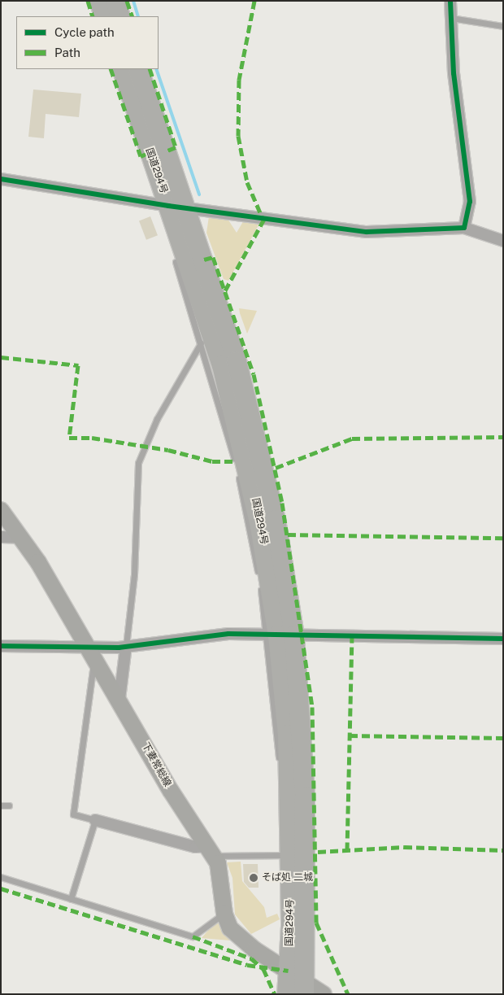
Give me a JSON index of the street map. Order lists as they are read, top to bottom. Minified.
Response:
{"streets":{"highway":["国道294号"],"main road":["下妻常総線"]},"crossings":[["国道294号","下妻常総線"]],"places":["そば処 二城"],"legend":["Cycle path","Path"]}
